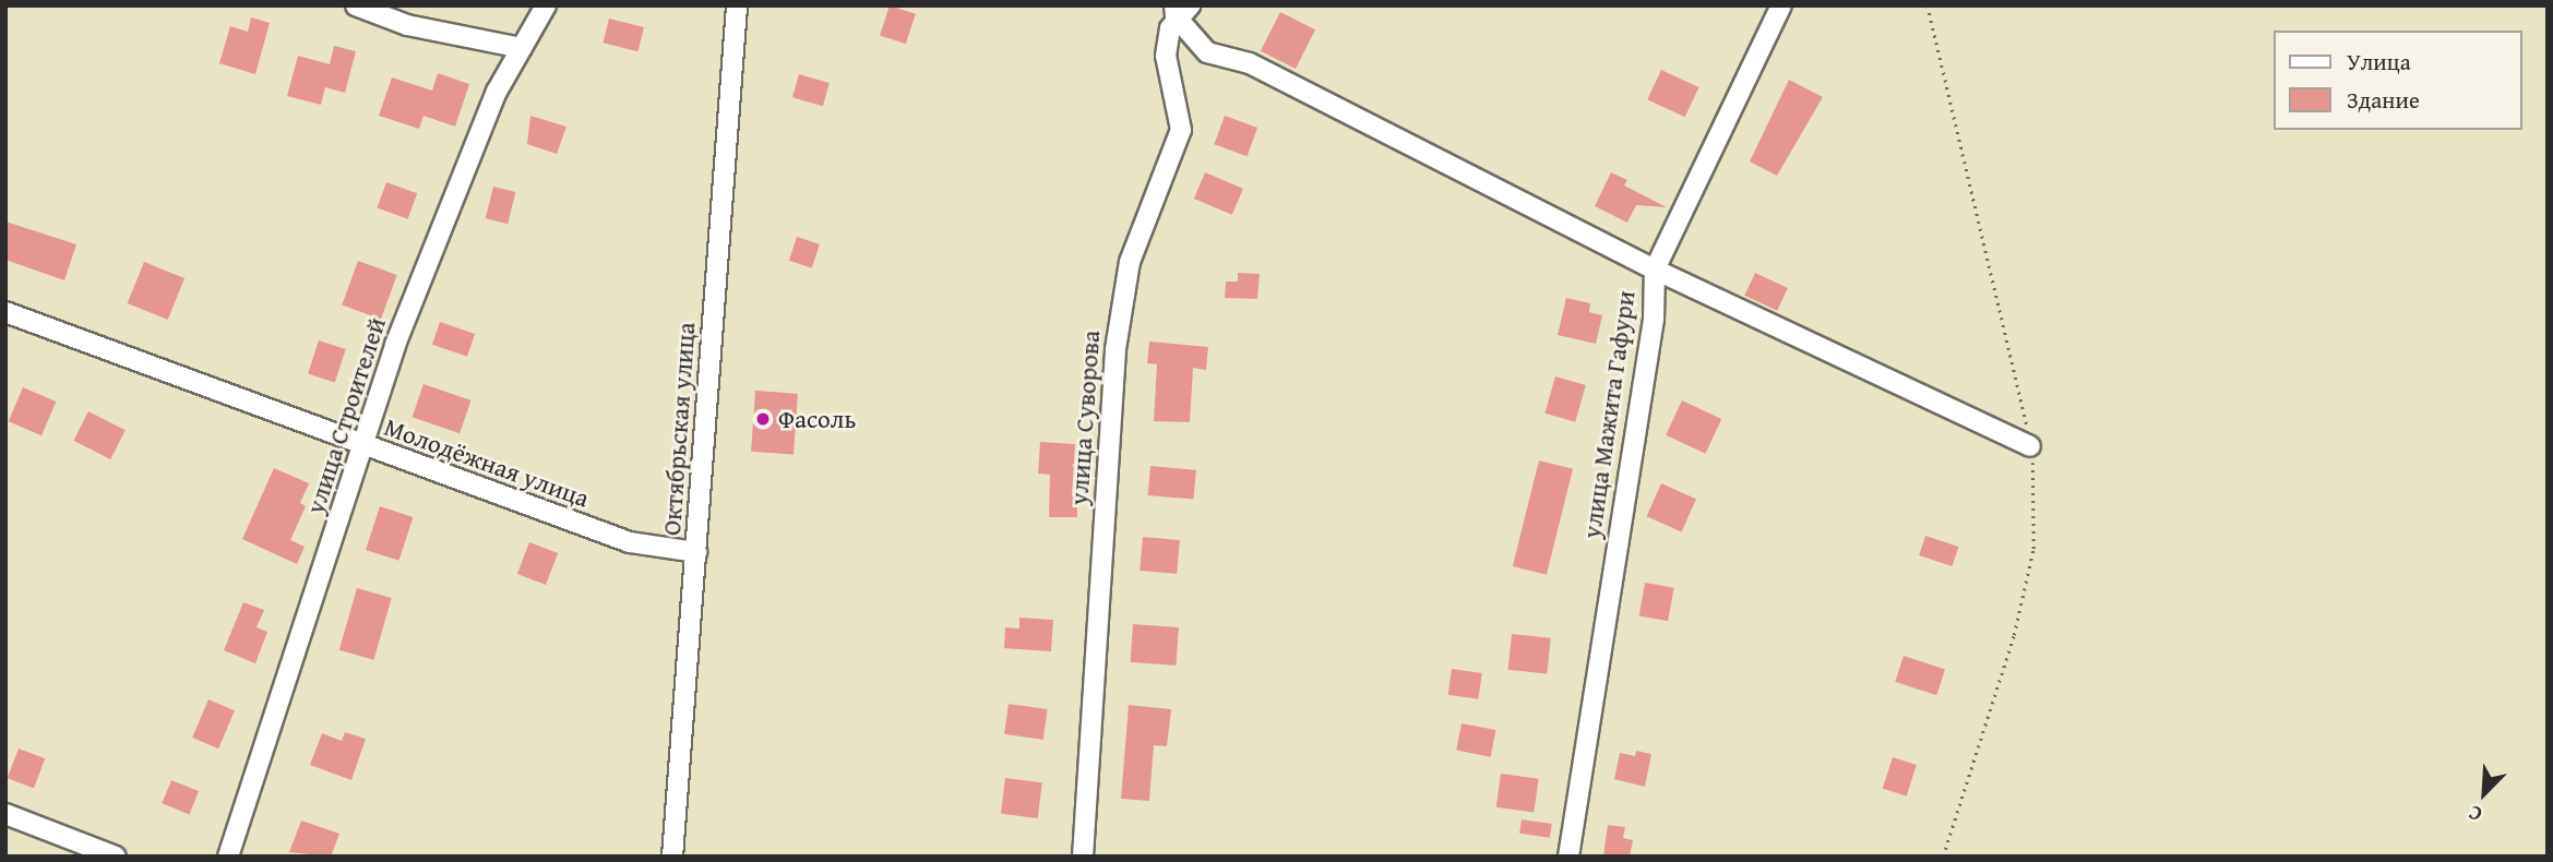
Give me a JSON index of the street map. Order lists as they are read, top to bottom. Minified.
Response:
{"streets":{"street":["улица Мажита Гафури","улица Строителей","улица Суворова","Октябрьская улица","Молодёжная улица"]},"crossings":[["улица Строителей","Молодёжная улица"],["Октябрьская улица","Молодёжная улица"]],"places":["Фасоль"],"legend":["Улица","Здание"],"north":"bottom left"}
